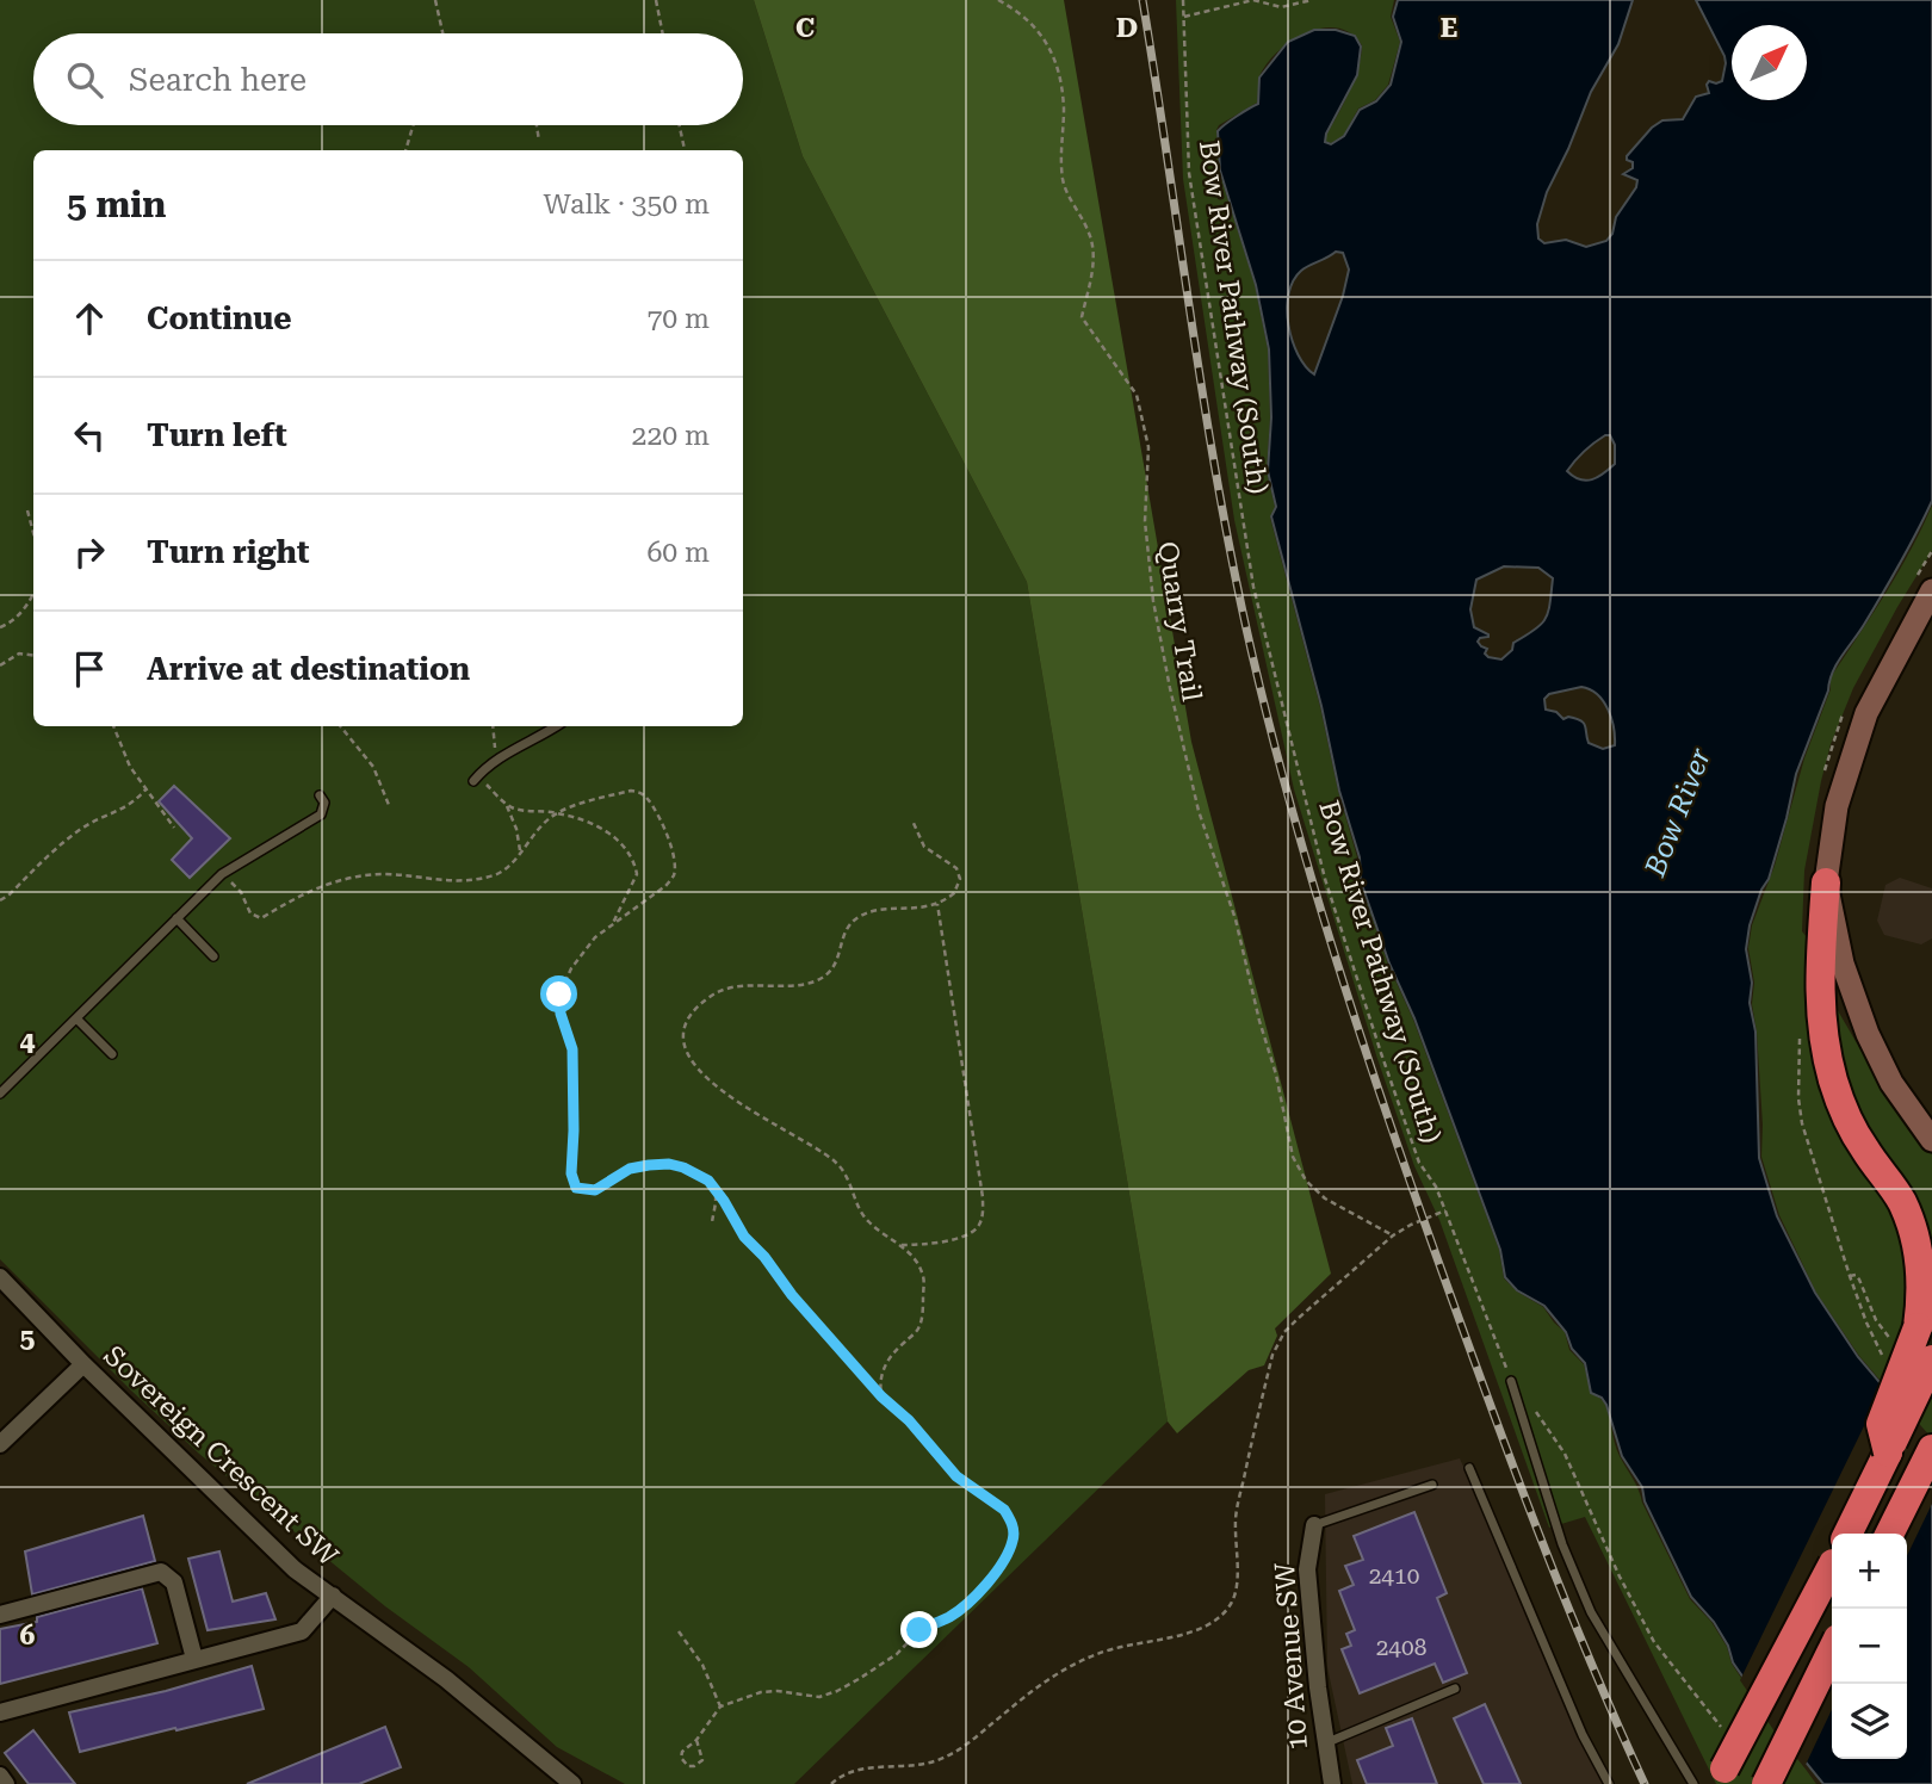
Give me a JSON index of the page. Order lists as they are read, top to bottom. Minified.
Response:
{"streets":{"street":["Sovereign Crescent SW","10 Avenue SW"],"path":["Bow River Pathway (South)","Quarry Trail"]},"water":["Bow River"],"house_numbers":["2410","2408"],"north":"top right","page":{"search":"Search here","heading":["5 min","Walk · 350 m"],"list":[["Continue","70 m"],["Turn left","220 m"],["Turn right","60 m"],"Arrive at destination"],"map_buttons":["+","−"]},"grid":{"columns":["C","D","E"],"rows":["4","5","6"]}}
